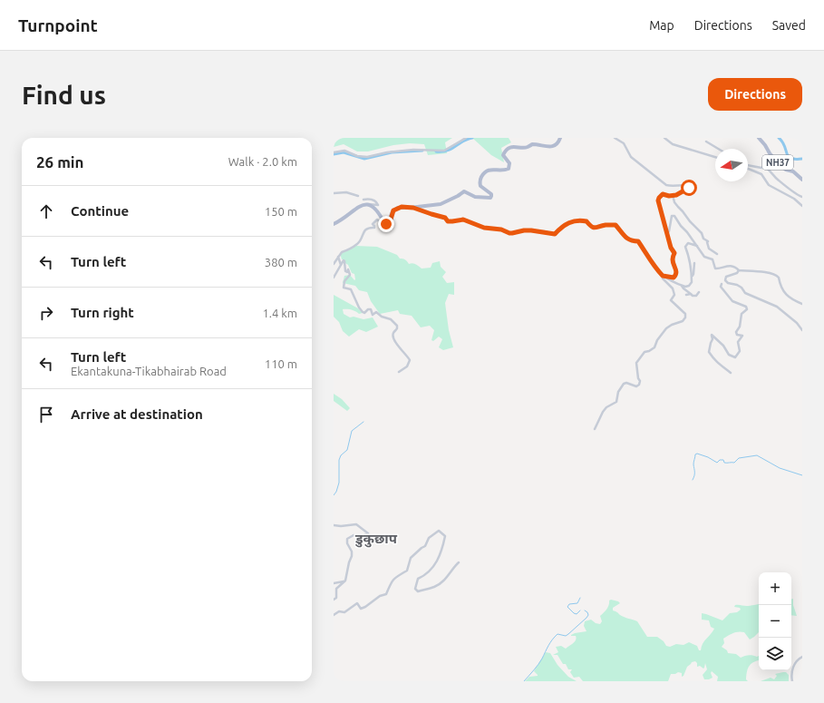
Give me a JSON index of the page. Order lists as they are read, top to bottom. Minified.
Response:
{"streets":{"main road":["NH37"]},"districts":["डुकुछाप"],"north":"left","page":{"header":"Turnpoint","nav":["Map","Directions","Saved"],"buttons":"Directions","title":"Find us","heading":["26 min","Walk · 2.0 km"],"list":[["Continue","150 m"],["Turn left","380 m"],["Turn right","1.4 km"],["Turn left","Ekantakuna-Tikabhairab Road","110 m"],"Arrive at destination"],"map_buttons":["+","−"]}}
